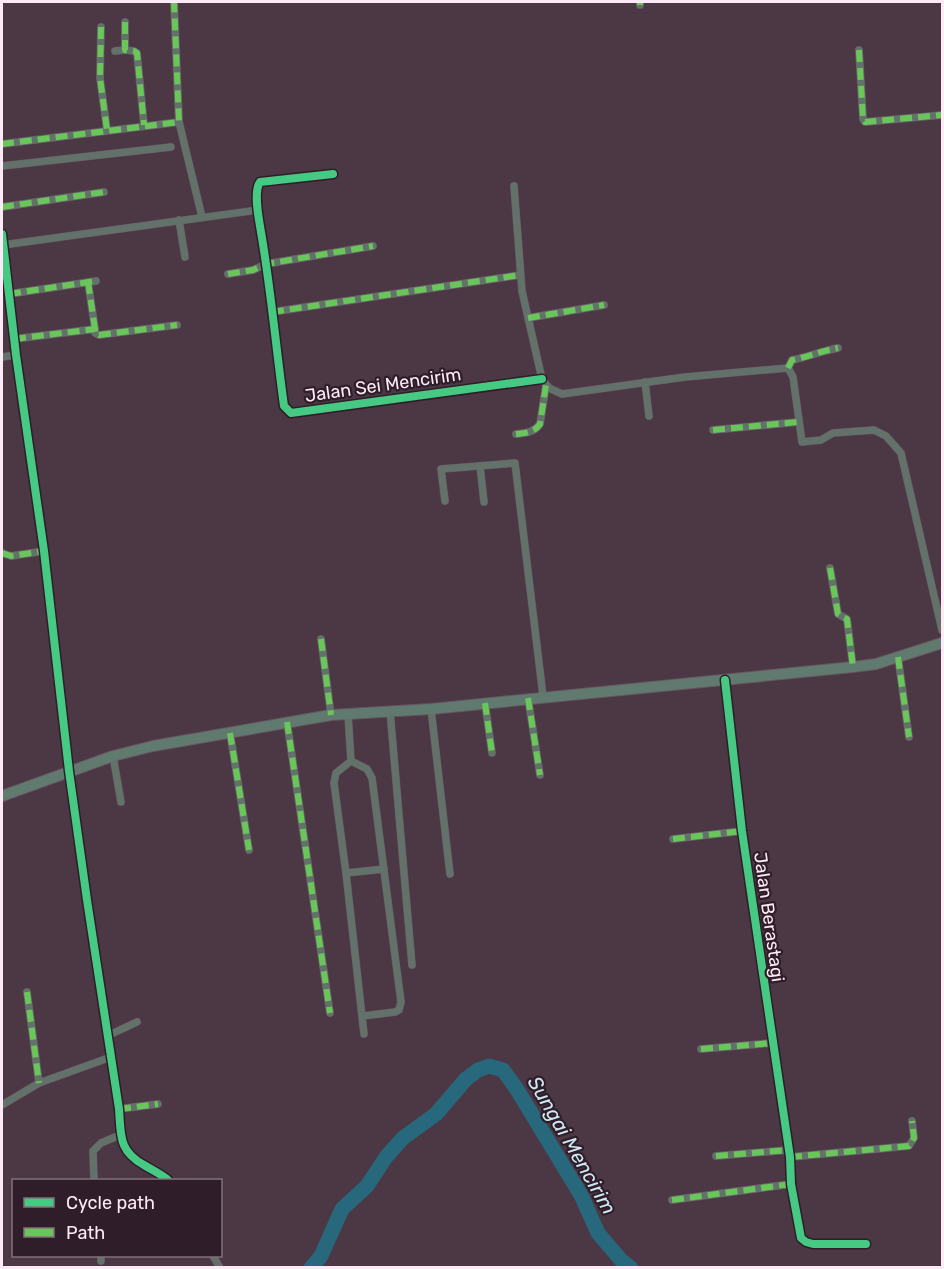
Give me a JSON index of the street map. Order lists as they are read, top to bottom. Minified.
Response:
{"streets":{"street":["Jalan Sei Mencirim","Jalan Berastagi"]},"water":["Sungai Mencirim"],"legend":["Cycle path","Path"]}
